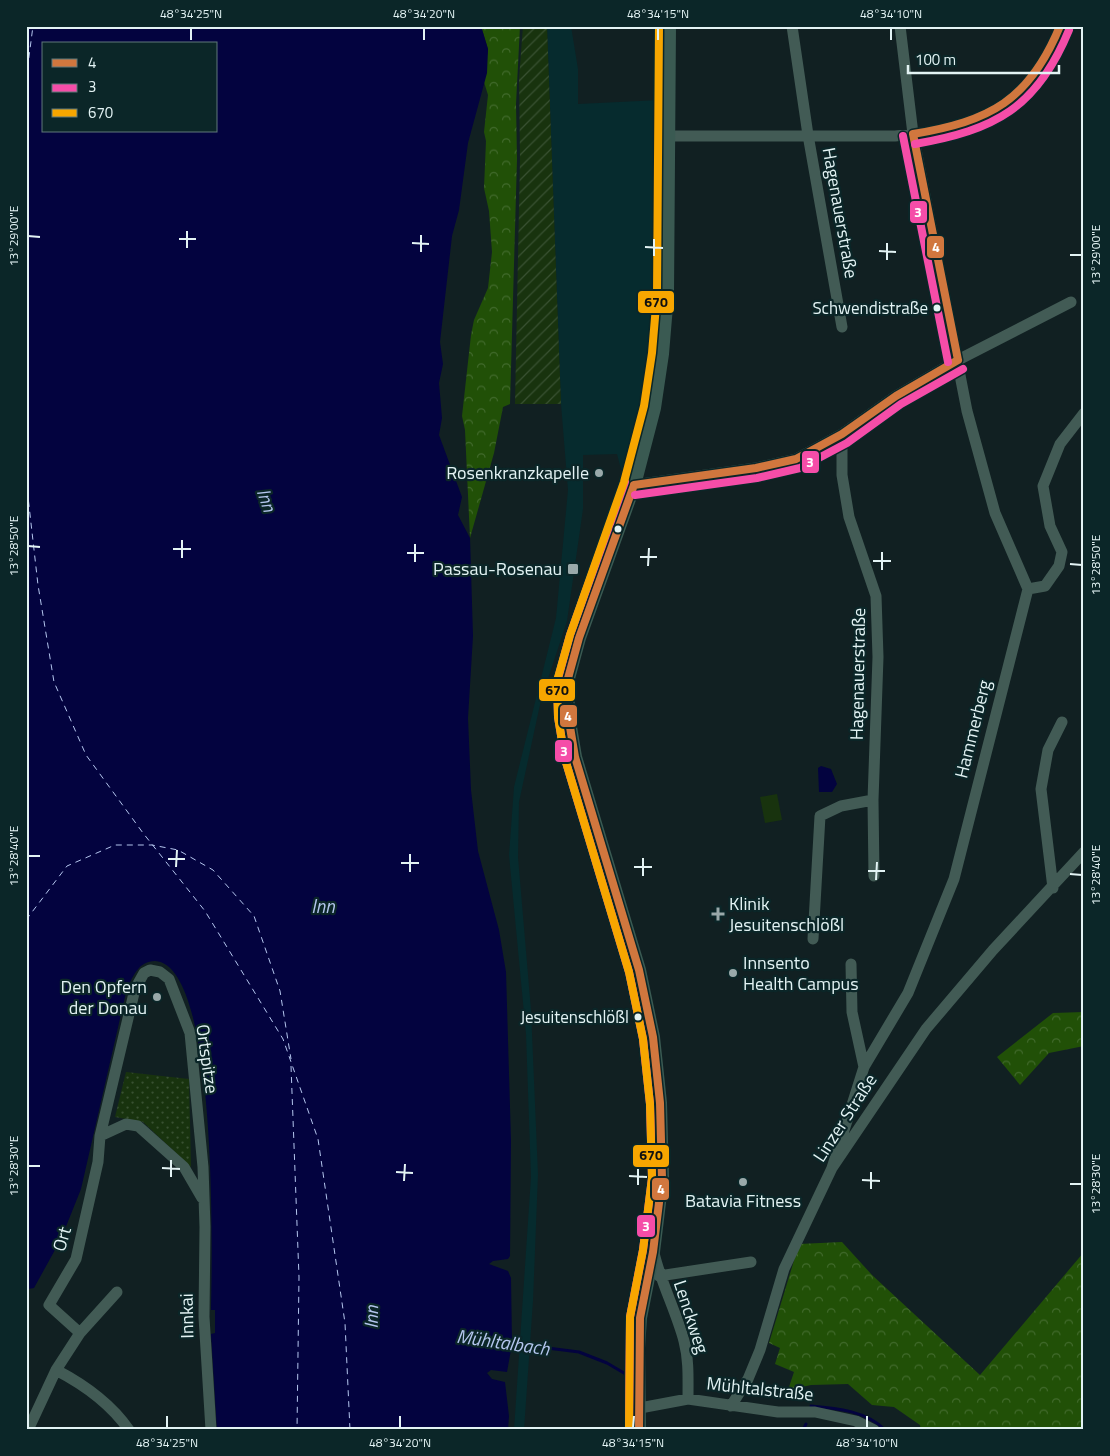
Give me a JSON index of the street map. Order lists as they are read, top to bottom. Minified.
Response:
{"streets":{"street":["Hagenauerstraße","Hammerberg","Ortspitze","Linzer Straße","Ort","Innkai","Lenckweg","Mühltalstraße"]},"crossings":[["Hammerberg","Linzer Straße"],["Ortspitze","Ort"],["Ortspitze","Innkai"],["Linzer Straße","Mühltalstraße"],["Lenckweg","Mühltalstraße"]],"water":["Inn","Mühltalbach"],"places":{"other":["Schwendistraße","Rosenkranzkapelle","Innsento Health Campus","Den Opfern der Donau","Jesuitenschlößl","Batavia Fitness"],"transit":["Passau-Rosenau"],"health":["Klinik Jesuitenschlößl"]},"lines":["transit line 4","transit line 670","transit line 3"],"legend":["4","3","670"],"scale_bar":"100 m","coordinates":["48°34'25\"N","48°34'20\"N","48°34'15\"N","48°34'10\"N","13°29'00\"E","13°28'50\"E","13°28'40\"E","13°28'30\"E"]}
